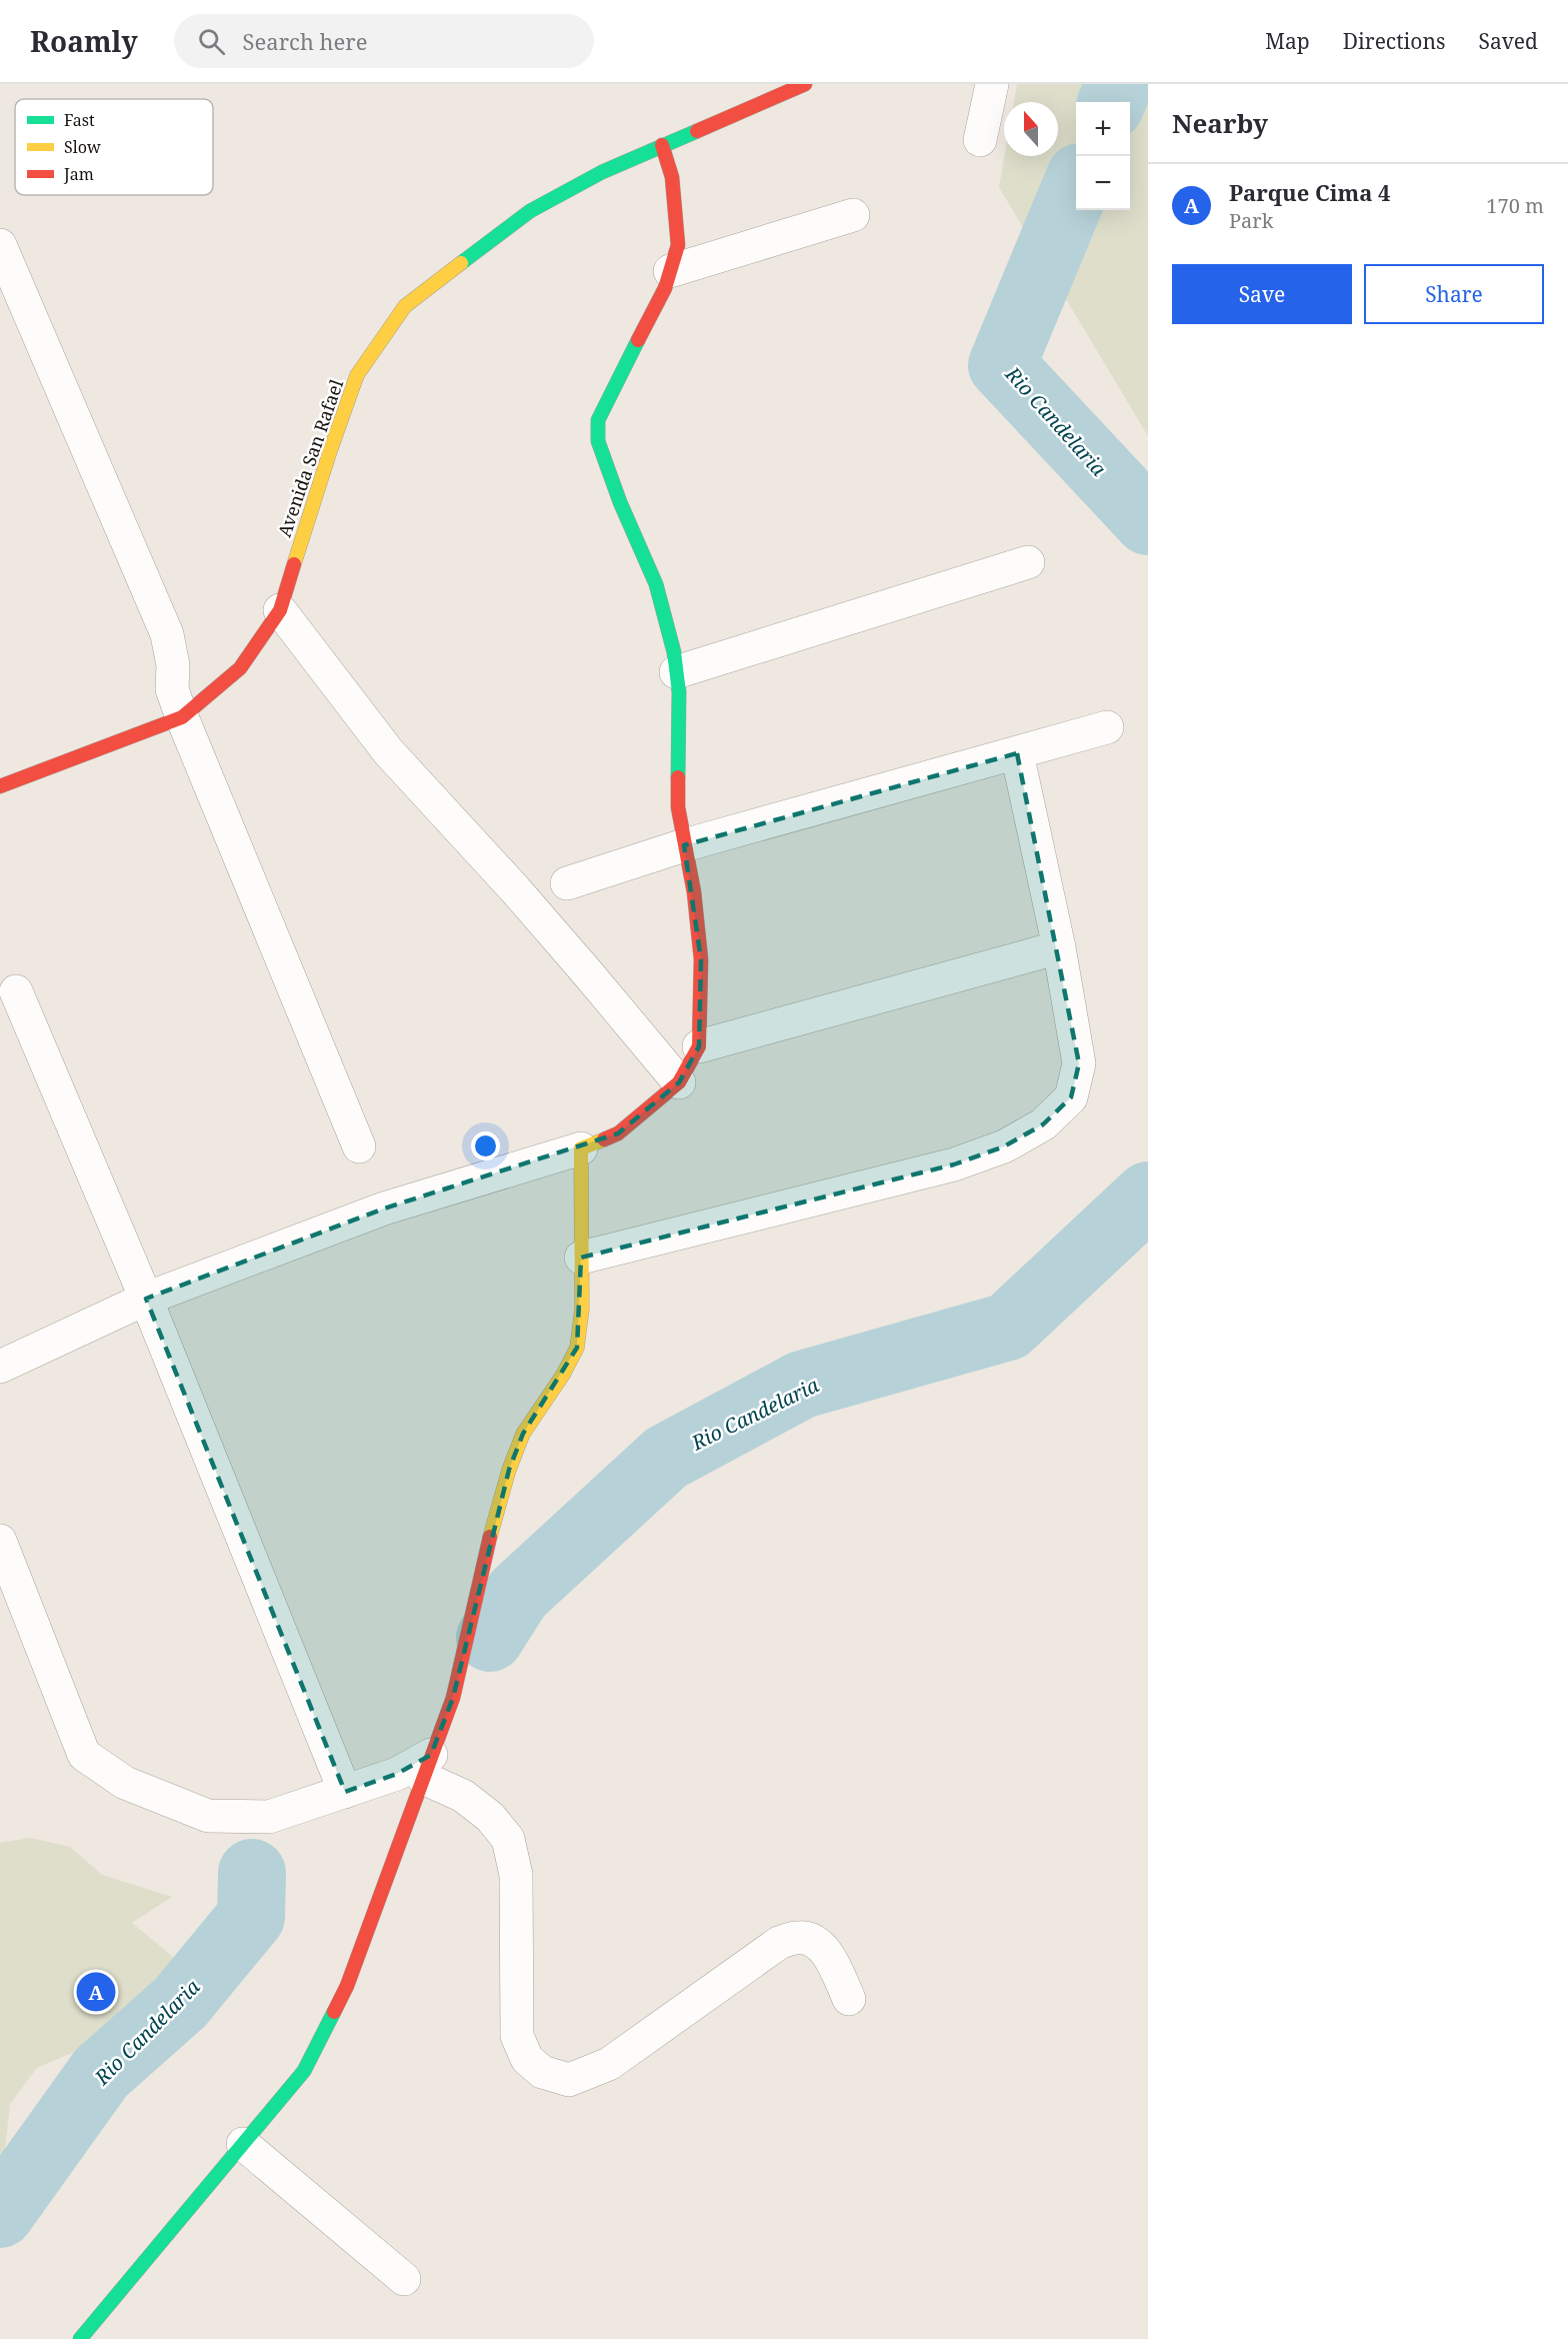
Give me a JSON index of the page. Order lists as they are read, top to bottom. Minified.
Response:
{"streets":{"street":["Avenida San Rafael"]},"water":["Rio Candelaria"],"legend":["Fast","Slow","Jam"],"north":"top","page":{"header":"Roamly","search":"Search here","nav":["Map","Directions","Saved"],"heading":"Nearby","map_buttons":["+","−"],"list":[{"mark":"A","name":"Parque Cima 4","note":"Park","value":"170 m"}],"buttons":["Save","Share"],"pins":"A"}}
